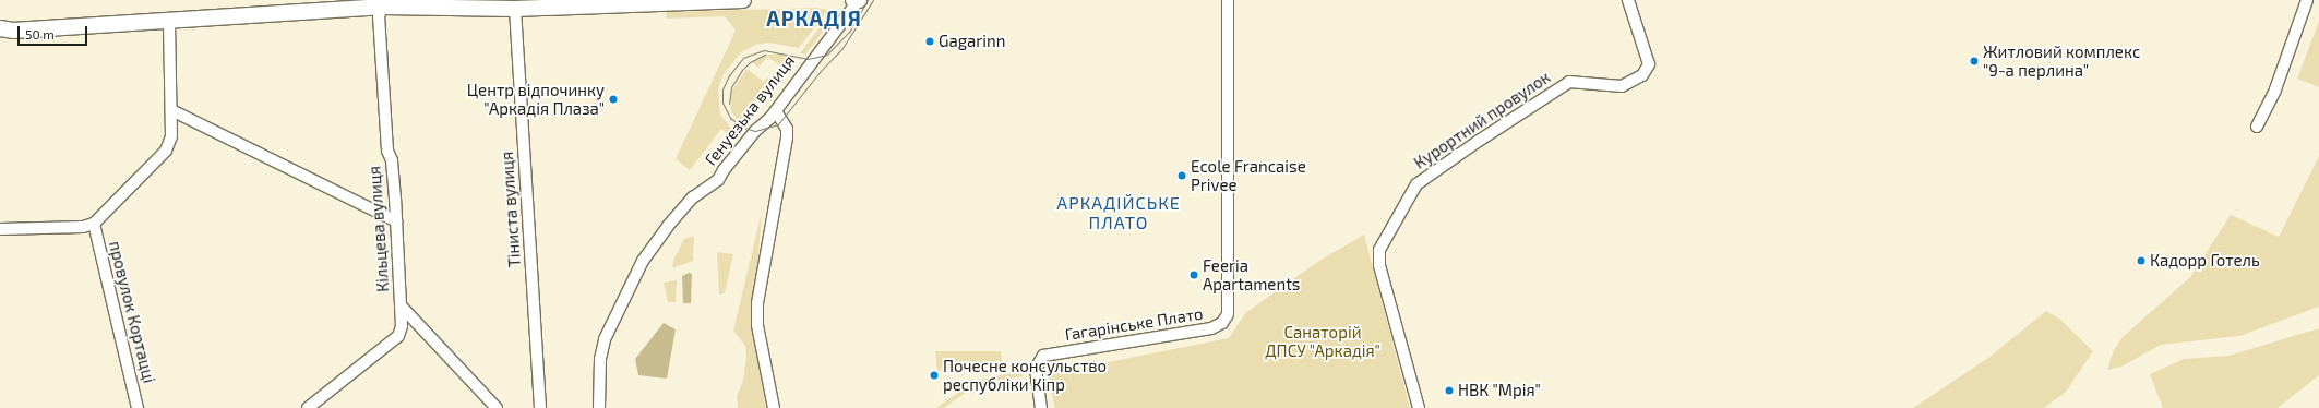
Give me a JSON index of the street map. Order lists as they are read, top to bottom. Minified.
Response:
{"streets":{"street":["Генуезька вулиця","Курортний провулок","Тіниста вулиця","Кільцева вулиця","провулок Кортацці","Гагарінське Плато"]},"districts":["АРКАДІЯ","АРКАДІЙСЬКЕ ПЛАТО"],"parks":["Санаторій ДПСУ \"Аркадія\""],"places":["Gagarinn","Житловий комплекс \"9-а перлина\"","Центр відпочинку \"Аркадія Плаза\"","Ecole Francaise Privee","Кадорр Готель","Feeria Apartaments","Почесне консульство республіки Кіпр","НВК \"Мрія\""],"scale_bar":"50 m"}
